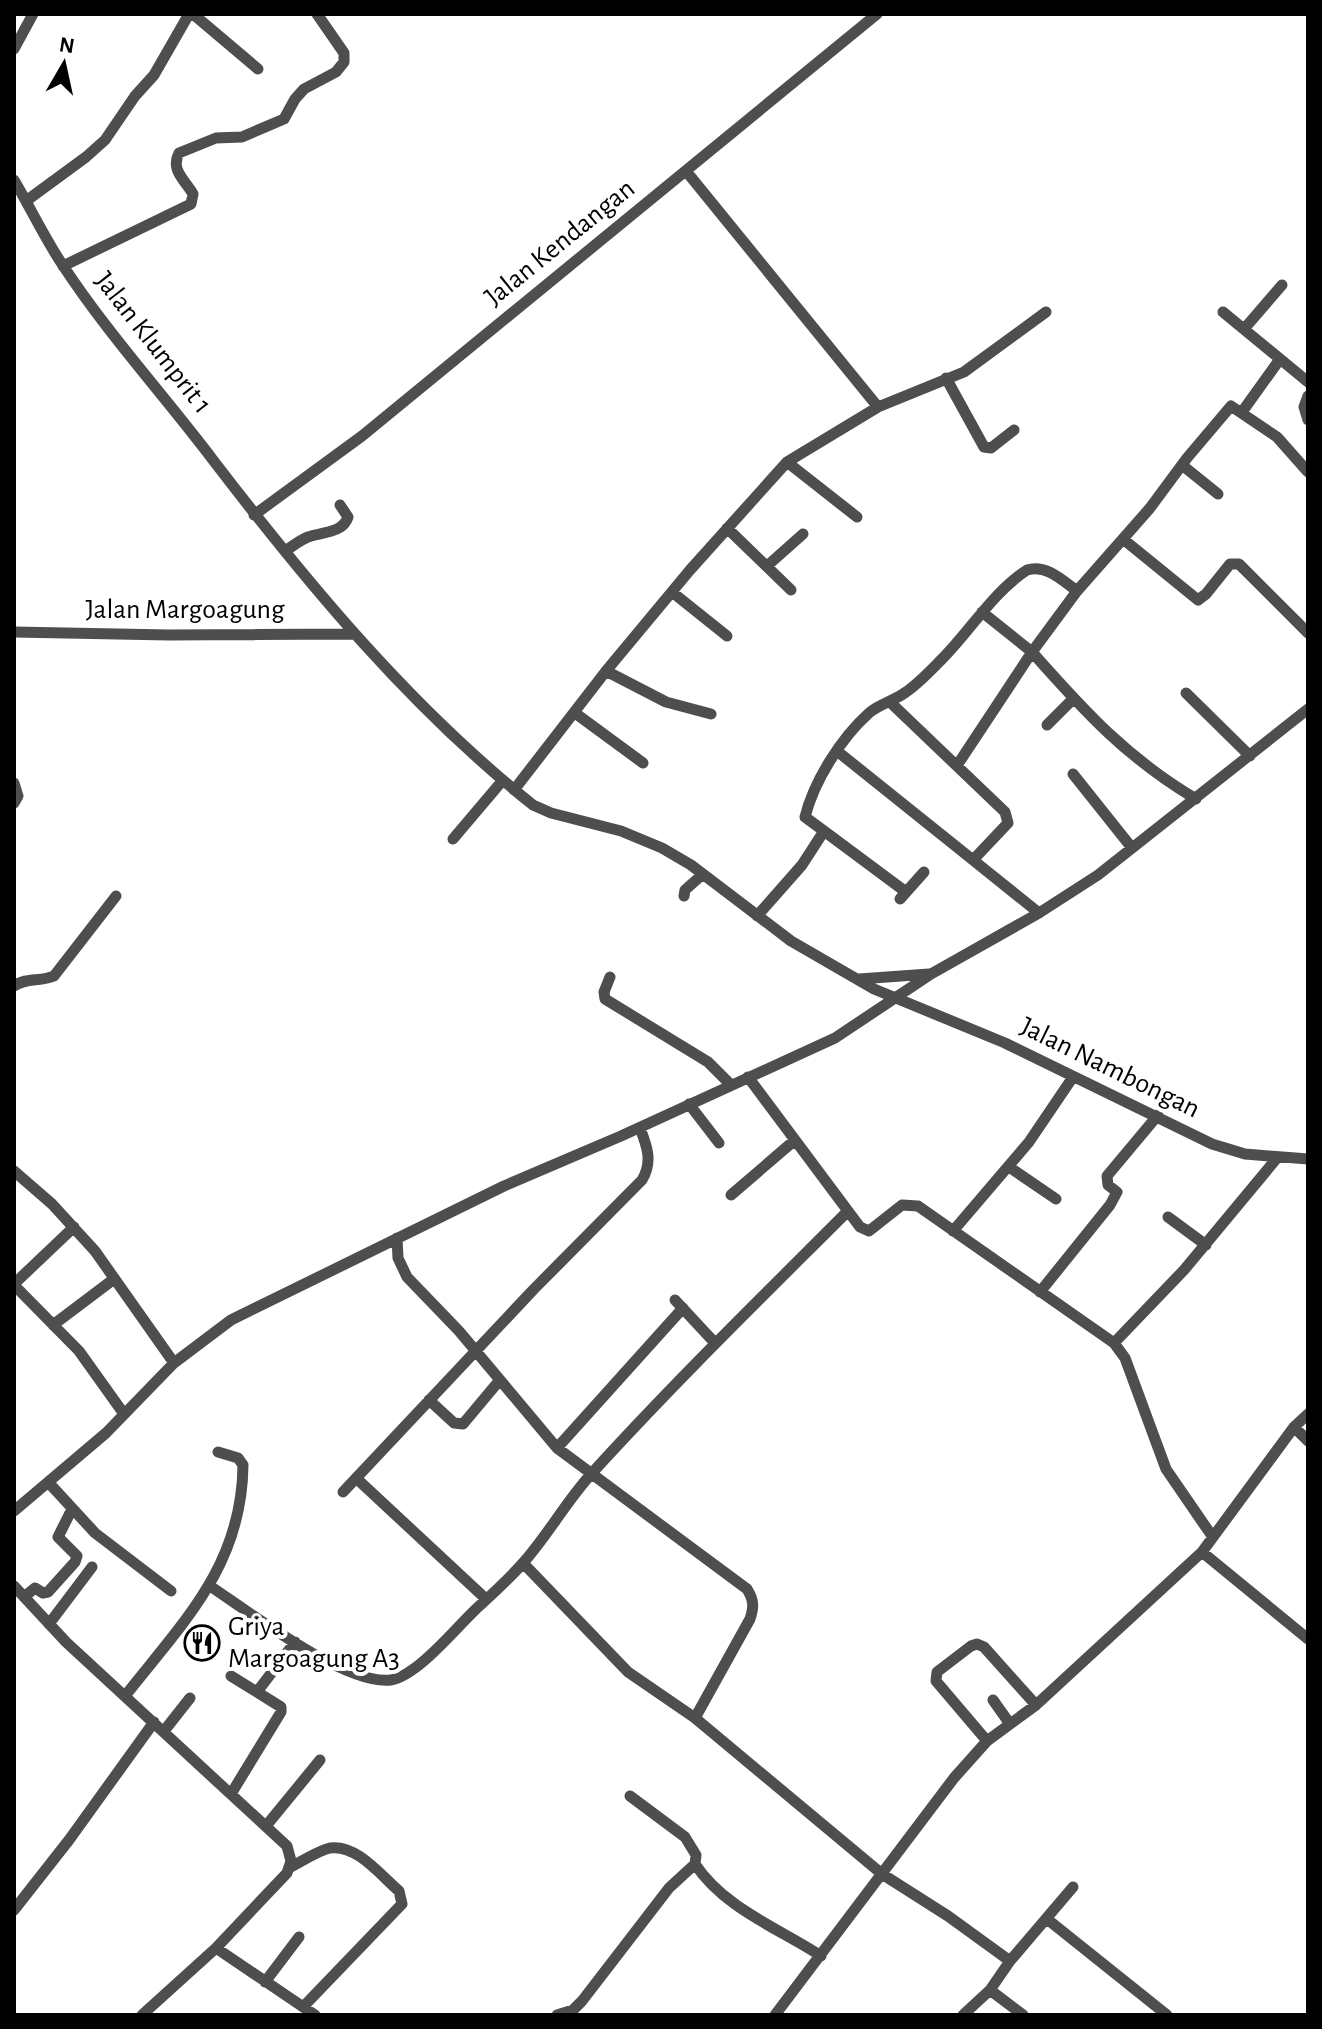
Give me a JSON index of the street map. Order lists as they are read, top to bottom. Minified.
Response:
{"streets":{"street":["Jalan Kendangan","Jalan Klumprit 1","Jalan Margoagung","Jalan Nambongan"]},"crossings":[["Jalan Kendangan","Jalan Klumprit 1"],["Jalan Klumprit 1","Jalan Margoagung"],["Jalan Klumprit 1","Jalan Nambongan"]],"places":{"restaurant":["Griya Margoagung A3"]},"north":"top"}
